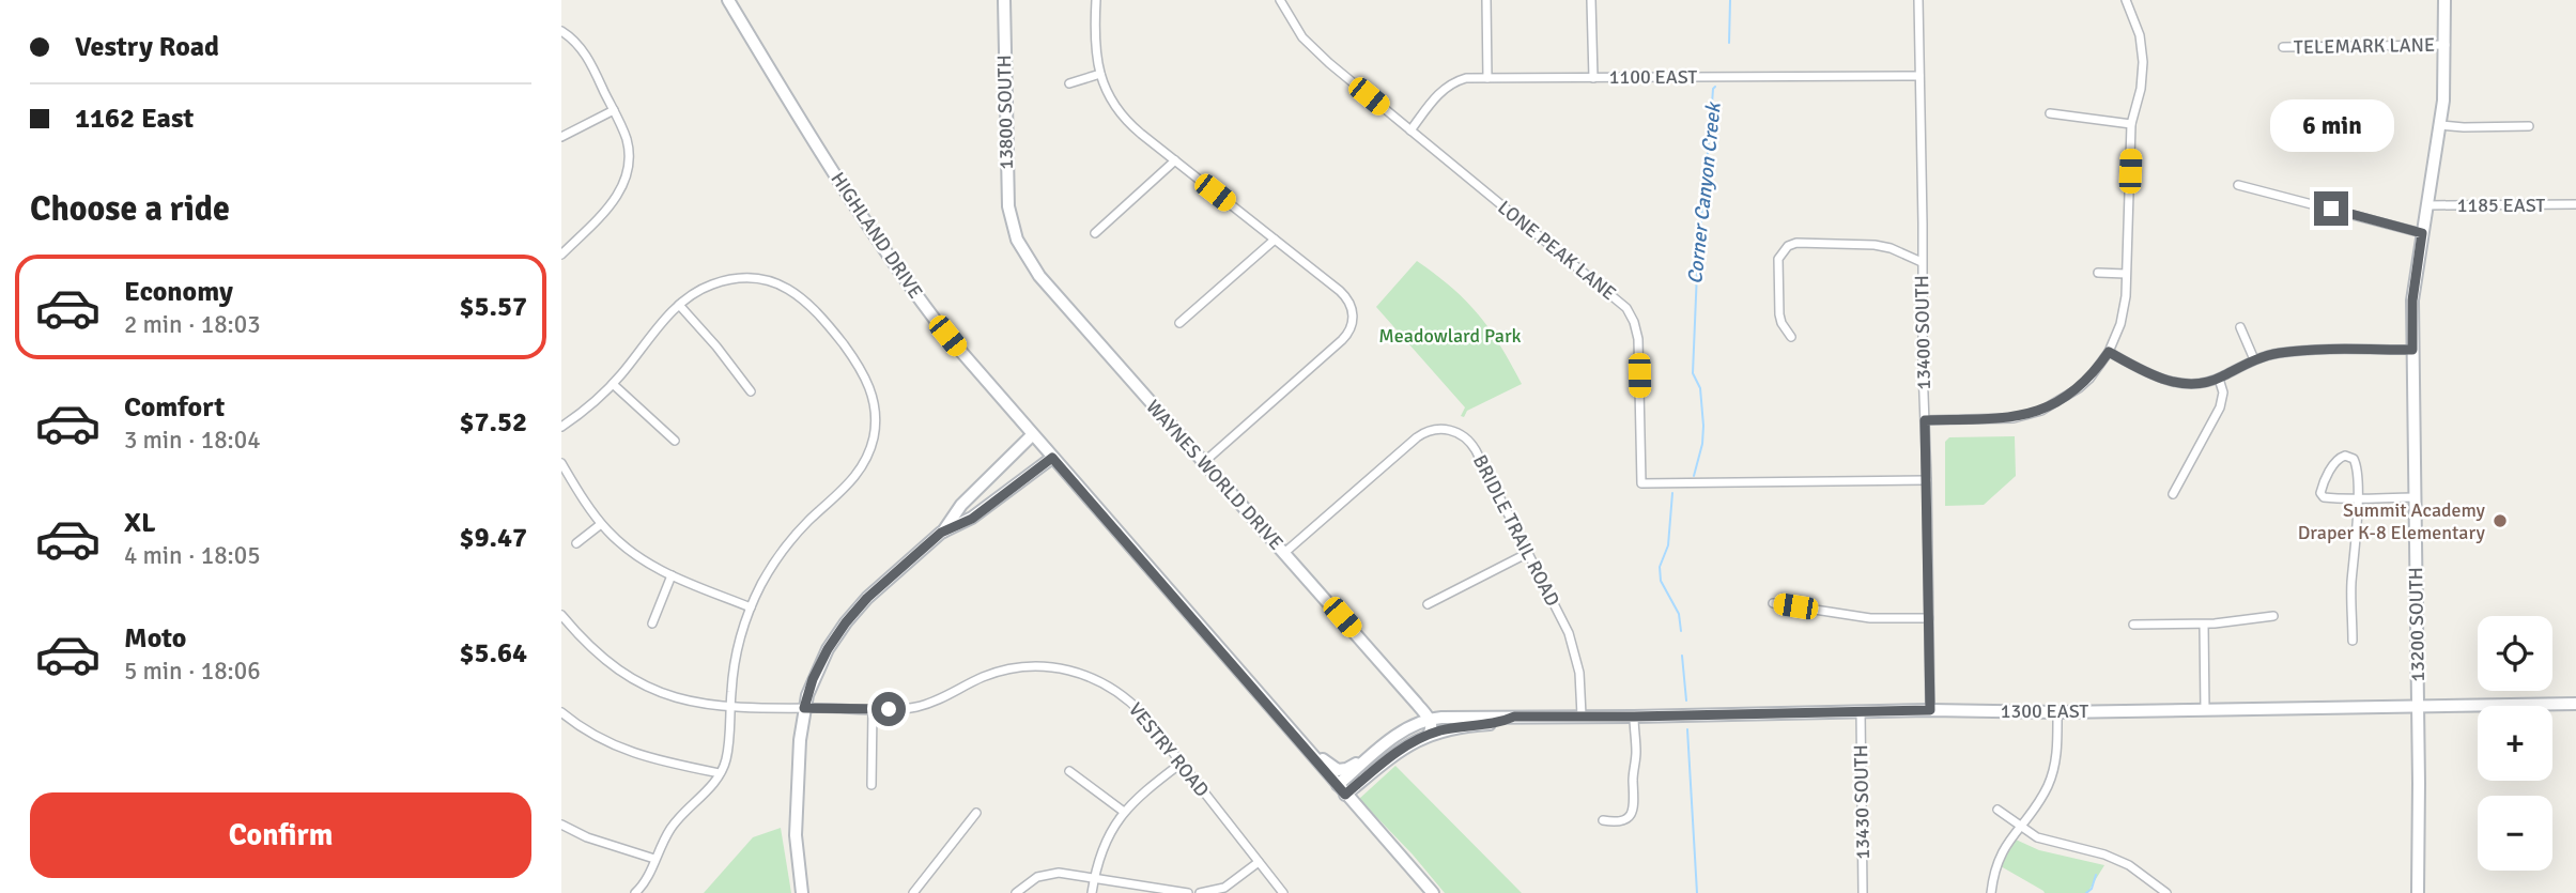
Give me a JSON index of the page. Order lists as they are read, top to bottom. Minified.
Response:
{"streets":{"main road":["13800 SOUTH","HIGHLAND DRIVE","WAYNES WORLD DRIVE","13200 SOUTH","1300 EAST"],"street":["TELEMARK LANE","1100 EAST","1185 EAST","LONE PEAK LANE","13400 SOUTH","BRIDLE TRAIL ROAD","VESTRY ROAD","13430 SOUTH"]},"crossings":[["TELEMARK LANE","13200 SOUTH"],["1100 EAST","LONE PEAK LANE"],["1100 EAST","13400 SOUTH"],["13800 SOUTH","WAYNES WORLD DRIVE"],["1185 EAST","13200 SOUTH"],["HIGHLAND DRIVE","1300 EAST"],["LONE PEAK LANE","13400 SOUTH"],["13400 SOUTH","1300 EAST"],["WAYNES WORLD DRIVE","BRIDLE TRAIL ROAD"],["WAYNES WORLD DRIVE","1300 EAST"],["BRIDLE TRAIL ROAD","1300 EAST"],["13200 SOUTH","1300 EAST"],["1300 EAST","13430 SOUTH"]],"water":["Corner Canyon Creek"],"parks":["Meadowlard Park"],"places":["Summit Academy Draper K-8 Elementary"],"page":{"banner":["Vestry Road","1162 East"],"bubble":"6 min","heading":"Choose a ride","list":[{"name":"Economy","note":"2 min · 18:03","value":"$5.57"},{"name":"Comfort","note":"3 min · 18:04","value":"$7.52"},{"name":"XL","note":"4 min · 18:05","value":"$9.47"},{"name":"Moto","note":"5 min · 18:06","value":"$5.64"}],"map_buttons":["+","−"],"buttons":"Confirm"}}
